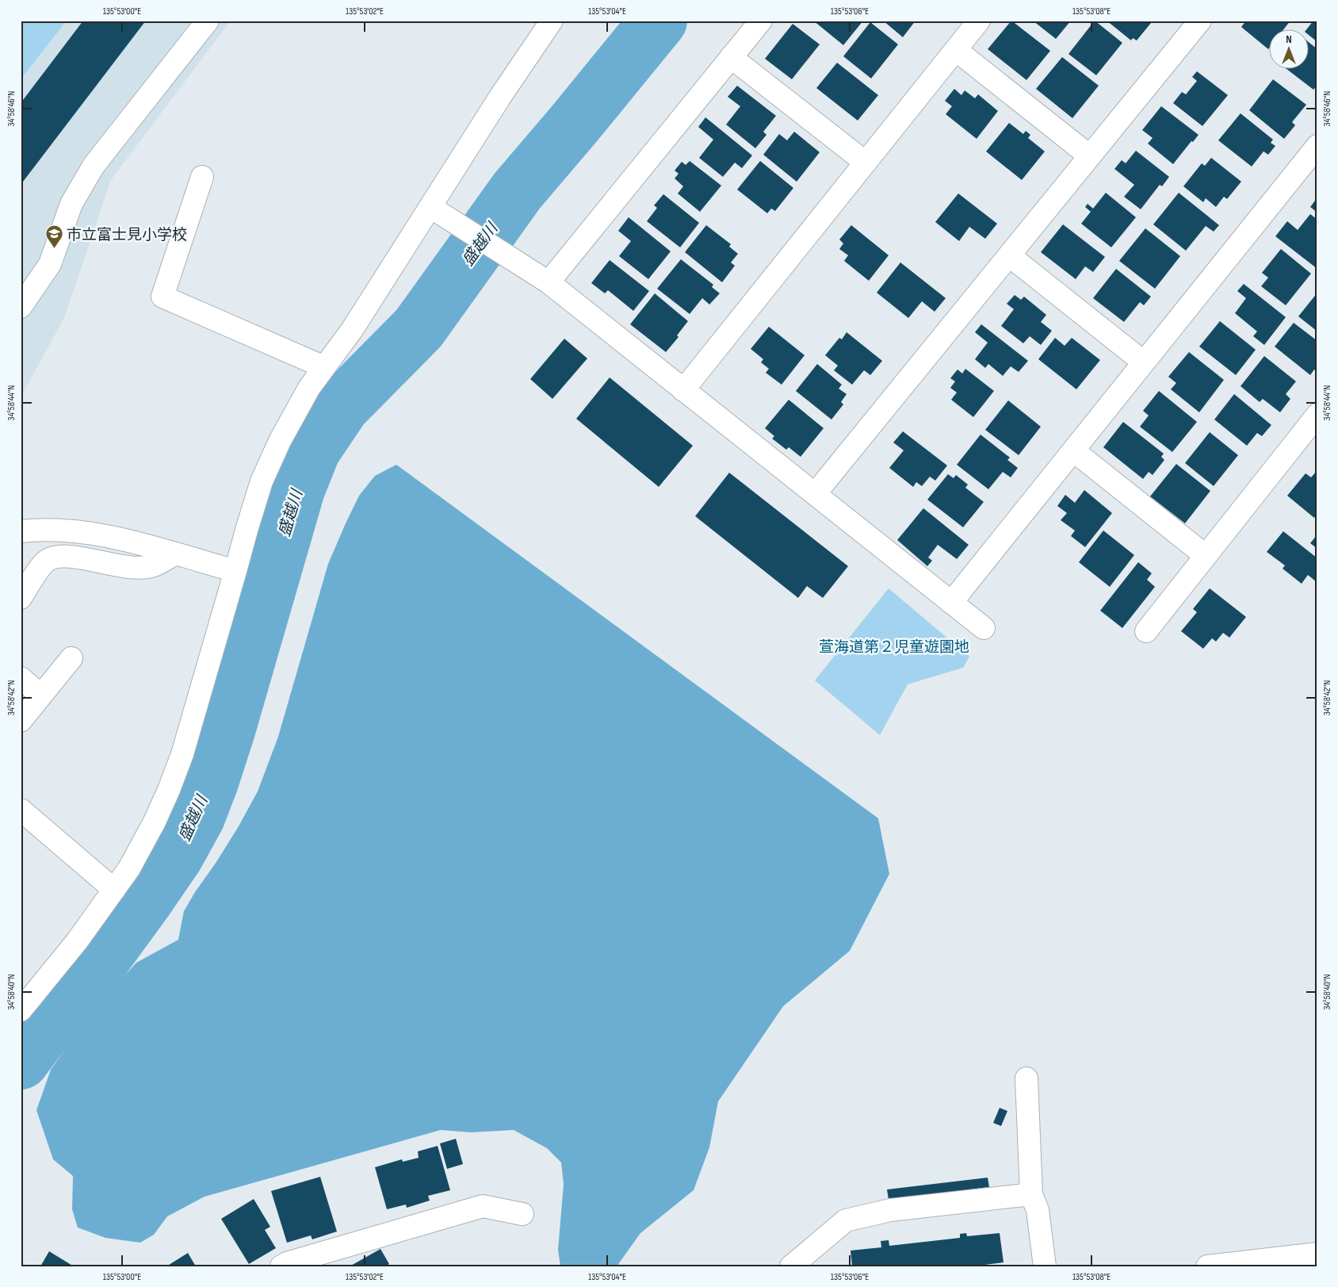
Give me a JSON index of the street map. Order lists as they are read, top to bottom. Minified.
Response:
{"water":["盛越川"],"parks":["萱海道第２児童遊園地"],"places":{"school or university":["市立富士見小学校"]},"north":"top","coordinates":["135°53'00\"E","135°53'02\"E","135°53'04\"E","135°53'06\"E","135°53'08\"E","34°58'46\"N","34°58'44\"N","34°58'42\"N","34°58'40\"N"]}
